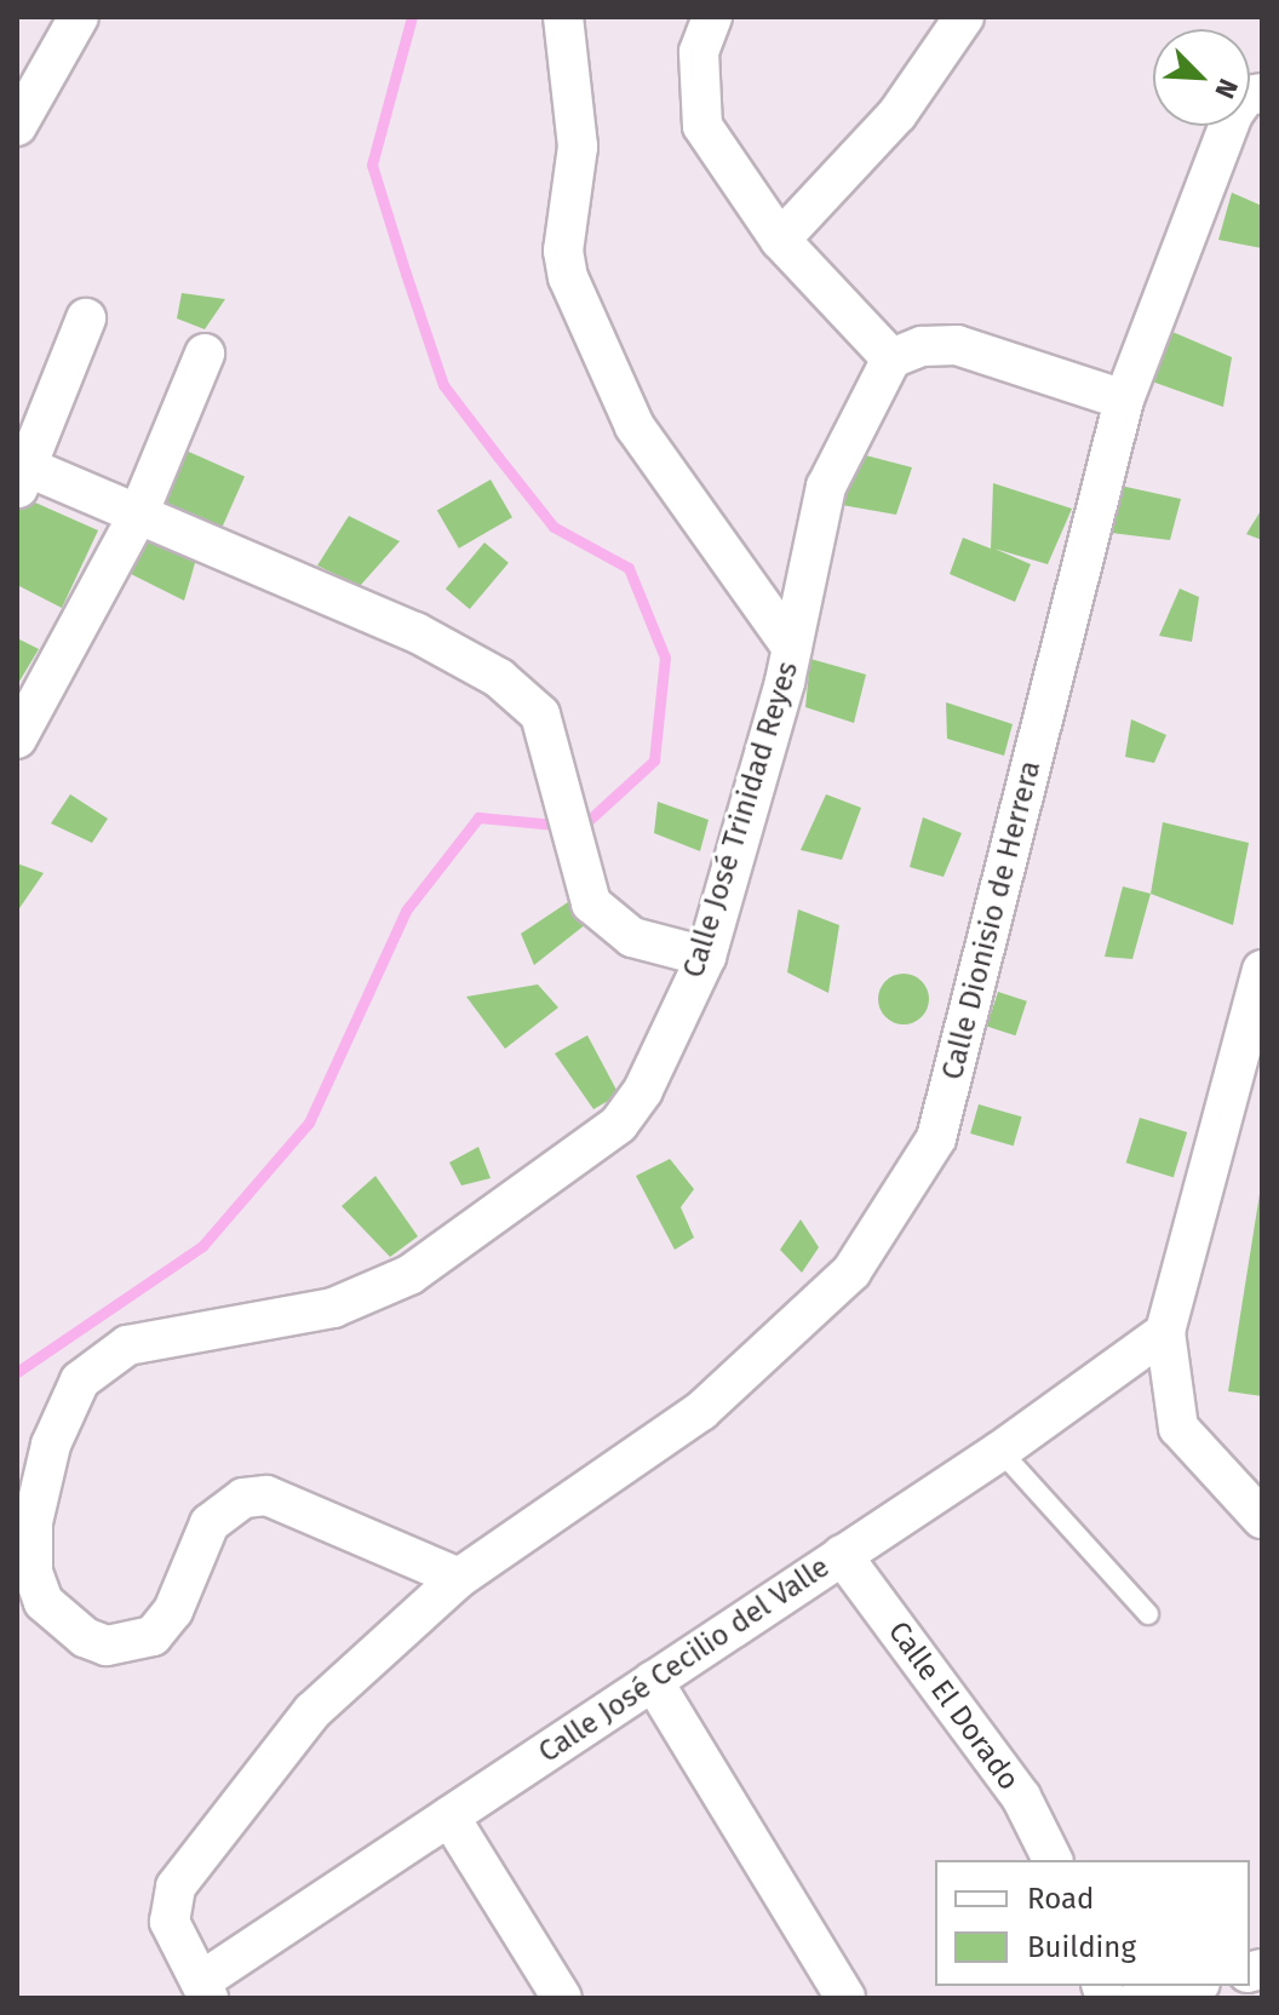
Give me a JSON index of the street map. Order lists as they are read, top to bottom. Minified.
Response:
{"streets":{"street":["Calle José Trinidad Reyes","Calle Dionisio de Herrera","Calle José Cecilio del Valle","Calle El Dorado"]},"crossings":[["Calle José Trinidad Reyes","Calle Dionisio de Herrera"],["Calle José Cecilio del Valle","Calle El Dorado"]],"legend":["Road","Building"],"north":"bottom right"}
